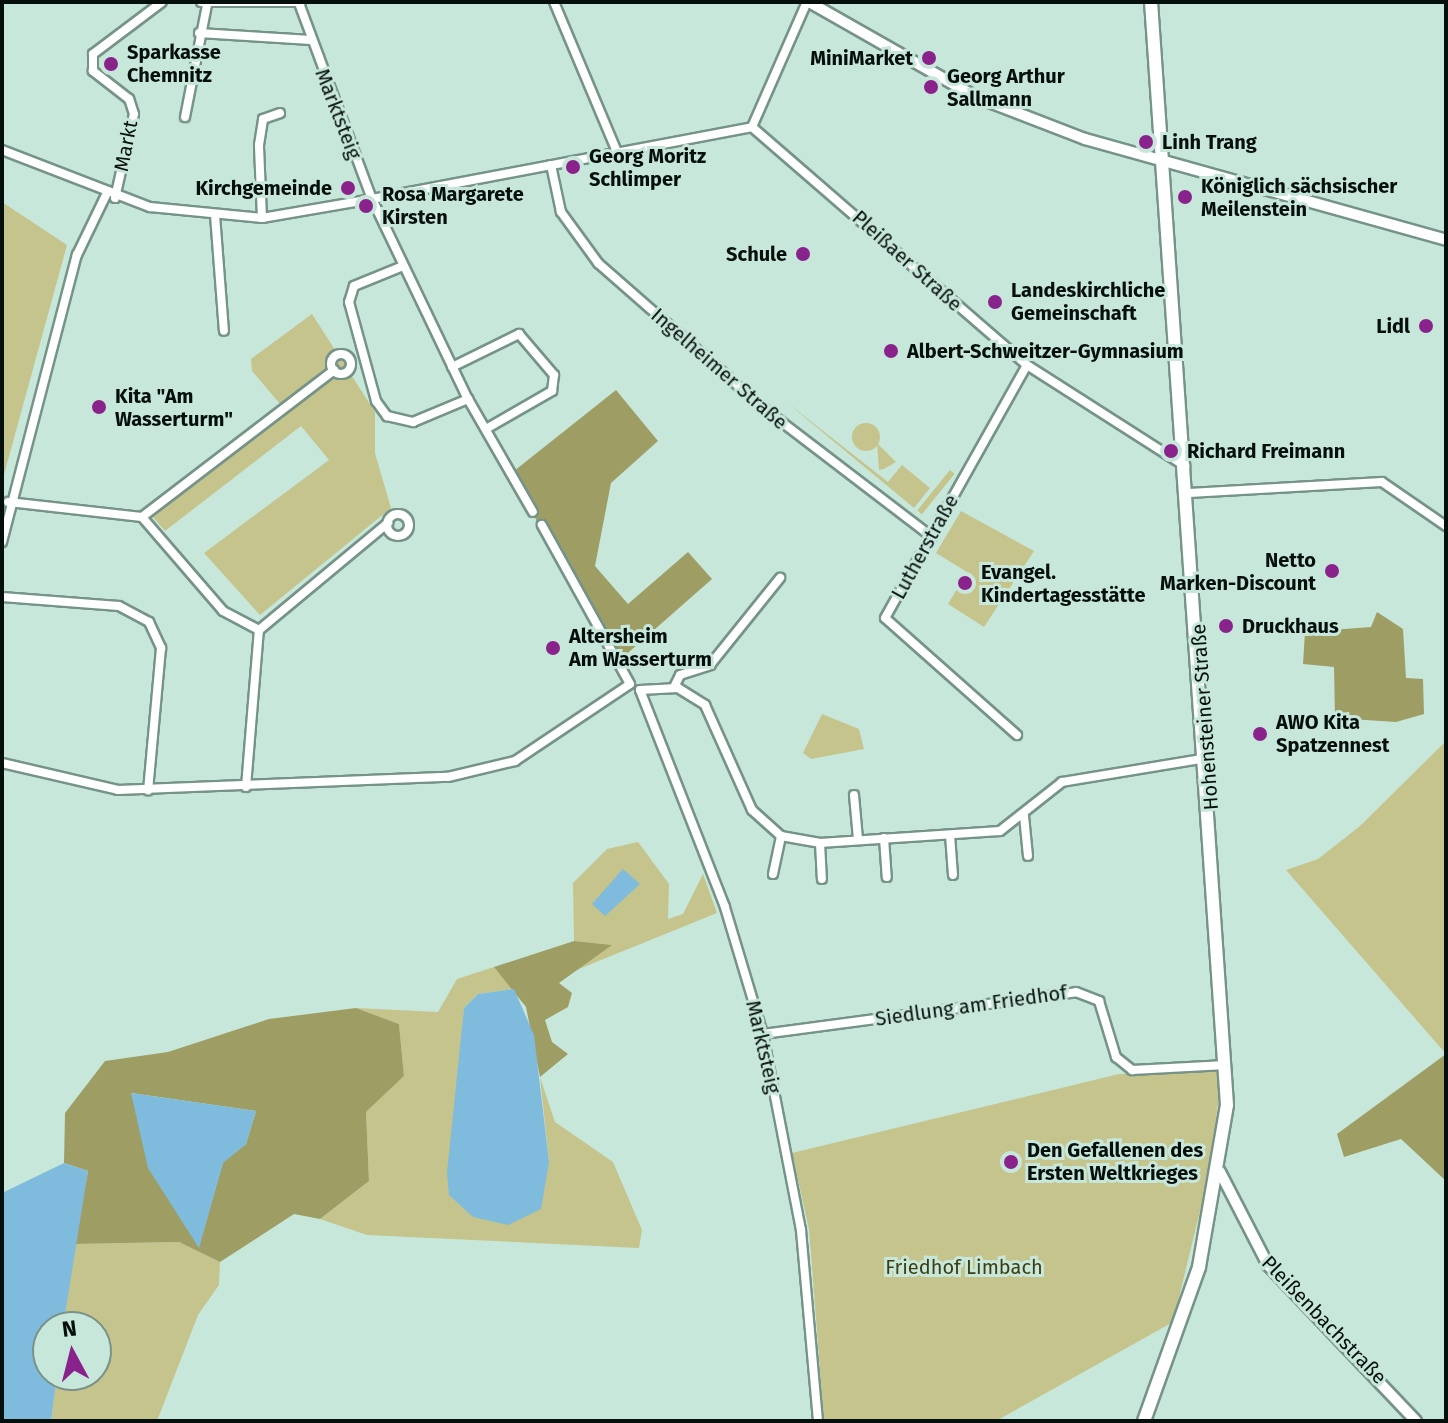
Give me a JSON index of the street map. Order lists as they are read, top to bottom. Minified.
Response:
{"streets":{"main road":["Hohensteiner Straße"],"street":["Marktsteig","Markt","Pleißaer Straße","Ingelheimer Straße","Lutherstraße","Siedlung am Friedhof","Pleißenbachstraße"]},"crossings":[["Marktsteig","Siedlung am Friedhof"],["Pleißaer Straße","Lutherstraße"],["Pleißaer Straße","Hohensteiner Straße"],["Ingelheimer Straße","Lutherstraße"],["Hohensteiner Straße","Siedlung am Friedhof"],["Hohensteiner Straße","Pleißenbachstraße"]],"parks":["Friedhof Limbach"],"places":["MiniMarket","Sparkasse Chemnitz","Georg Arthur Sallmann","Linh Trang","Georg Moritz Schlimper","Kirchgemeinde","Königlich sächsischer Meilenstein","Rosa Margarete Kirsten","Schule","Landeskirchliche Gemeinschaft","Lidl","Albert-Schweitzer-Gymnasium","Kita \"Am Wasserturm\"","Richard Freimann","Netto Marken-Discount","Evangel. Kindertagesstätte","Druckhaus","Altersheim Am Wasserturm","AWO Kita Spatzennest","Den Gefallenen des Ersten Weltkrieges"],"north":"top"}
